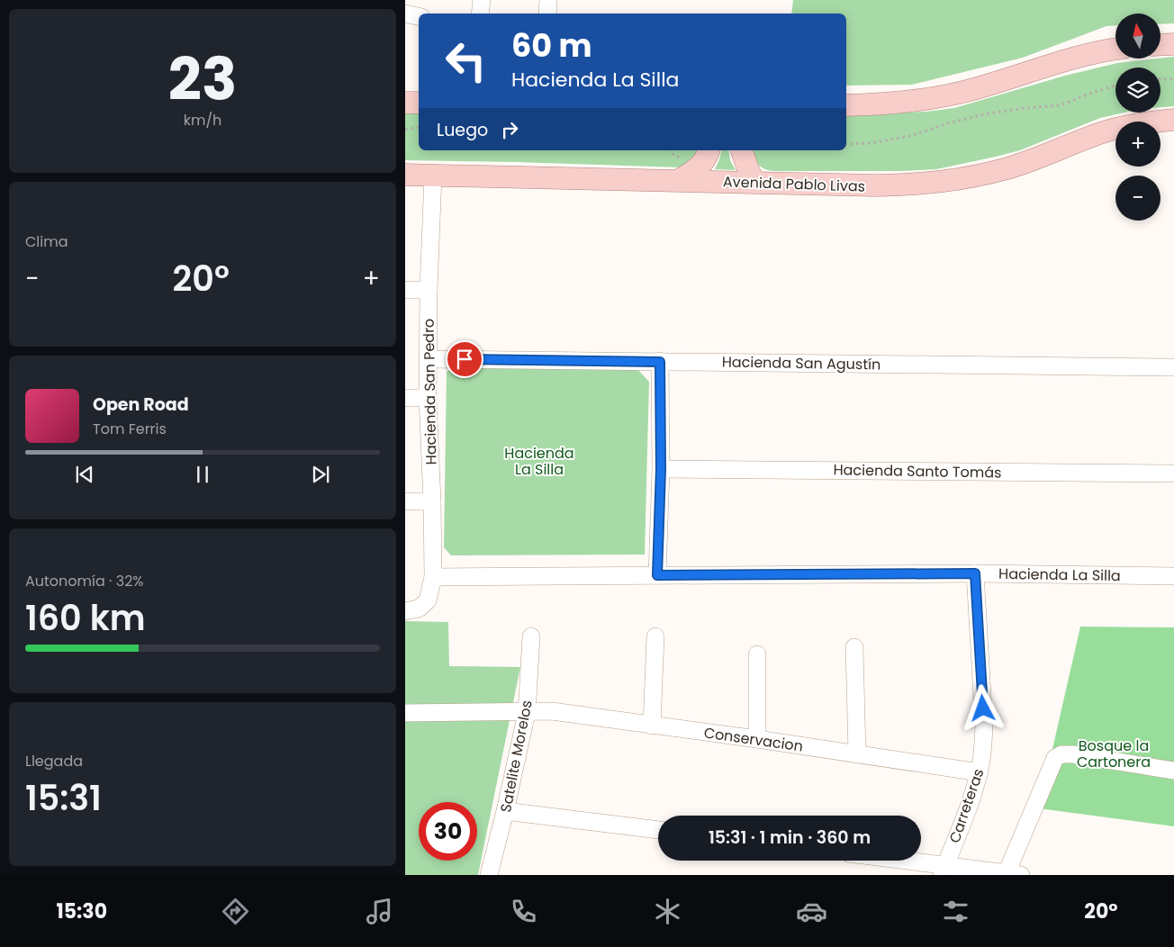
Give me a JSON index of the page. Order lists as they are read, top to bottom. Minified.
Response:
{"streets":{"main road":["Avenida Pablo Livas"],"street":["Hacienda San Agustín","Hacienda San Pedro","Hacienda Santo Tomás","Hacienda La Silla","Conservacion","Satelite Morelos","Carreteras"]},"crossings":[["Avenida Pablo Livas","Hacienda San Pedro"],["Hacienda San Agustín","Hacienda San Pedro"],["Hacienda San Pedro","Hacienda La Silla"],["Hacienda La Silla","Carreteras"],["Conservacion","Satelite Morelos"],["Conservacion","Carreteras"]],"parks":["Hacienda La Silla","Bosque la Cartonera"],"north":"top","page":{"tile":[["23","km/h"],"Clima",["Autonomía · 32%","160 km"],["Llegada","15:31"]],"map_buttons":["+","−"],"turn":["60 m","Hacienda La Silla"],"then":"Luego","heat":["−","20°","+"],"song":["Open Road","Tom Ferris"],"limit":"30","trip":"15:31 · 1 min · 360 m","tabs":["15:30","20°"]}}
